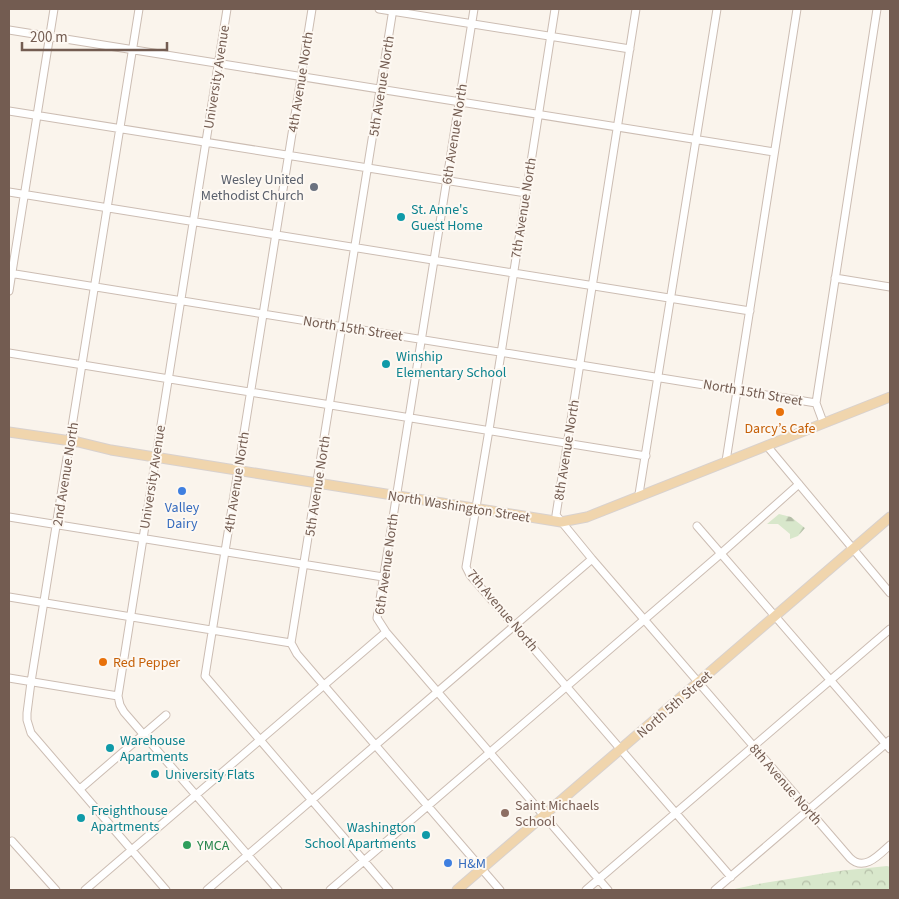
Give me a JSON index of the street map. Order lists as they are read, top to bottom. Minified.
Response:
{"streets":{"main road":["North Washington Street","North 5th Street"],"street":["University Avenue","4th Avenue North","5th Avenue North","6th Avenue North","7th Avenue North","North 15th Street","8th Avenue North","2nd Avenue North"]},"crossings":[["University Avenue","North 15th Street"],["University Avenue","North Washington Street"],["4th Avenue North","North 15th Street"],["4th Avenue North","North Washington Street"],["5th Avenue North","North 15th Street"],["5th Avenue North","North Washington Street"],["6th Avenue North","North 15th Street"],["6th Avenue North","North Washington Street"],["6th Avenue North","North 5th Street"],["7th Avenue North","North 15th Street"],["7th Avenue North","North Washington Street"],["7th Avenue North","North 5th Street"],["North 15th Street","8th Avenue North"],["North 15th Street","2nd Avenue North"],["8th Avenue North","North Washington Street"],["8th Avenue North","North 5th Street"],["2nd Avenue North","North Washington Street"]],"places":["Wesley United Methodist Church","St. Anne's Guest Home","Winship Elementary School","Darcy’s Cafe","Valley Dairy","Red Pepper","Warehouse Apartments","University Flats","Saint Michaels School","Freighthouse Apartments","Washington School Apartments","YMCA","H&M"],"scale_bar":"200 m"}
